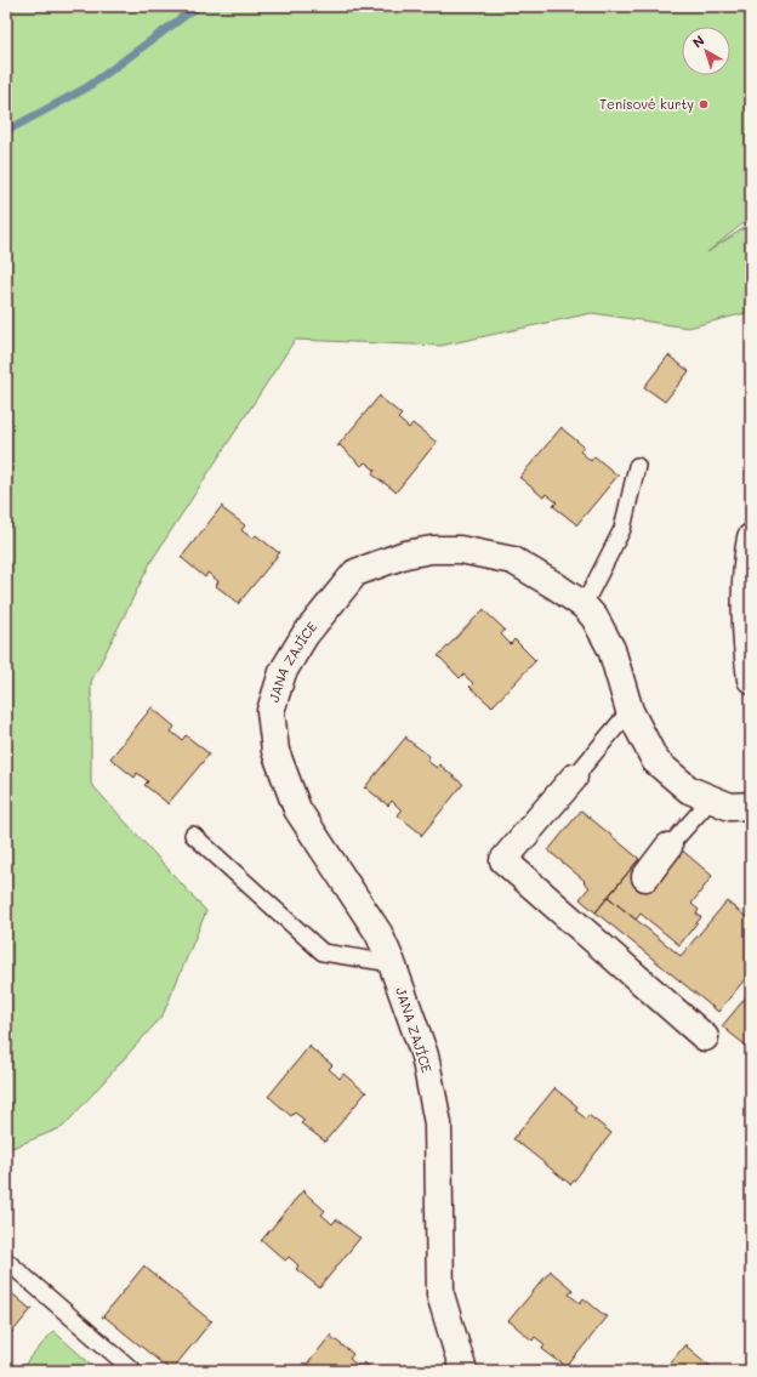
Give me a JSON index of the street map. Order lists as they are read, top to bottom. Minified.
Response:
{"streets":{"street":["JANA ZAJÍCE"]},"places":["Tenisové kurty"],"north":"top left"}
